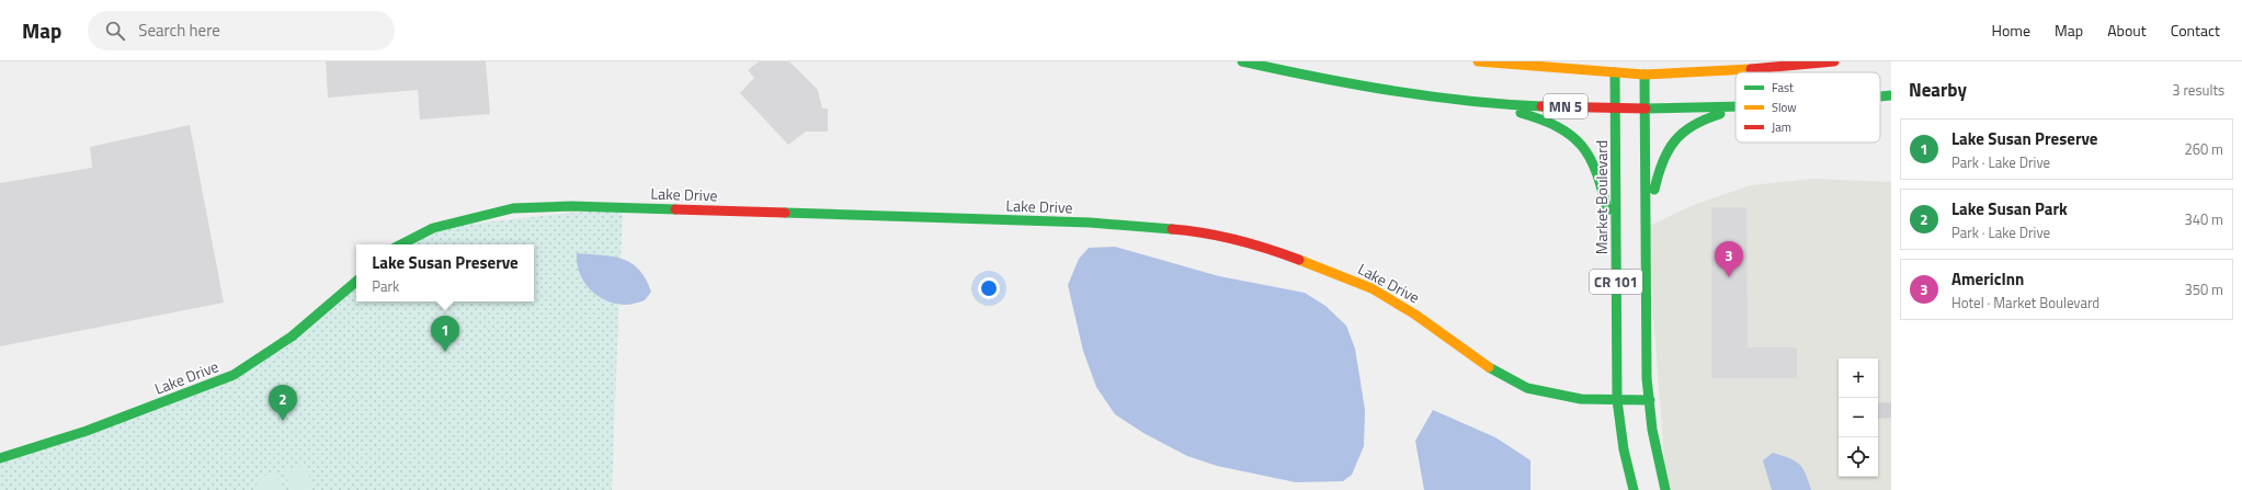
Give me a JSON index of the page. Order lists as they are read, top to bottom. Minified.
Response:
{"streets":{"main road":["MN 5","Lake Drive","Market Boulevard","CR 101"]},"crossings":[["MN 5","Market Boulevard"],["MN 5","CR 101"],["Lake Drive","Market Boulevard"],["Lake Drive","CR 101"]],"legend":["Fast","Slow","Jam"],"page":{"header":"Map","search":"Search here","nav":["Home","Map","About","Contact"],"heading":["Nearby","3 results"],"list":[{"mark":"1","name":"Lake Susan Preserve","note":"Park · Lake Drive","value":"260 m"},{"mark":"2","name":"Lake Susan Park","note":"Park · Lake Drive","value":"340 m"},{"mark":"3","name":"AmericInn","note":"Hotel · Market Boulevard","value":"350 m"}],"pins":["3","1","2"],"popup":["Lake Susan Preserve","Park"],"map_buttons":["+","−"]}}
